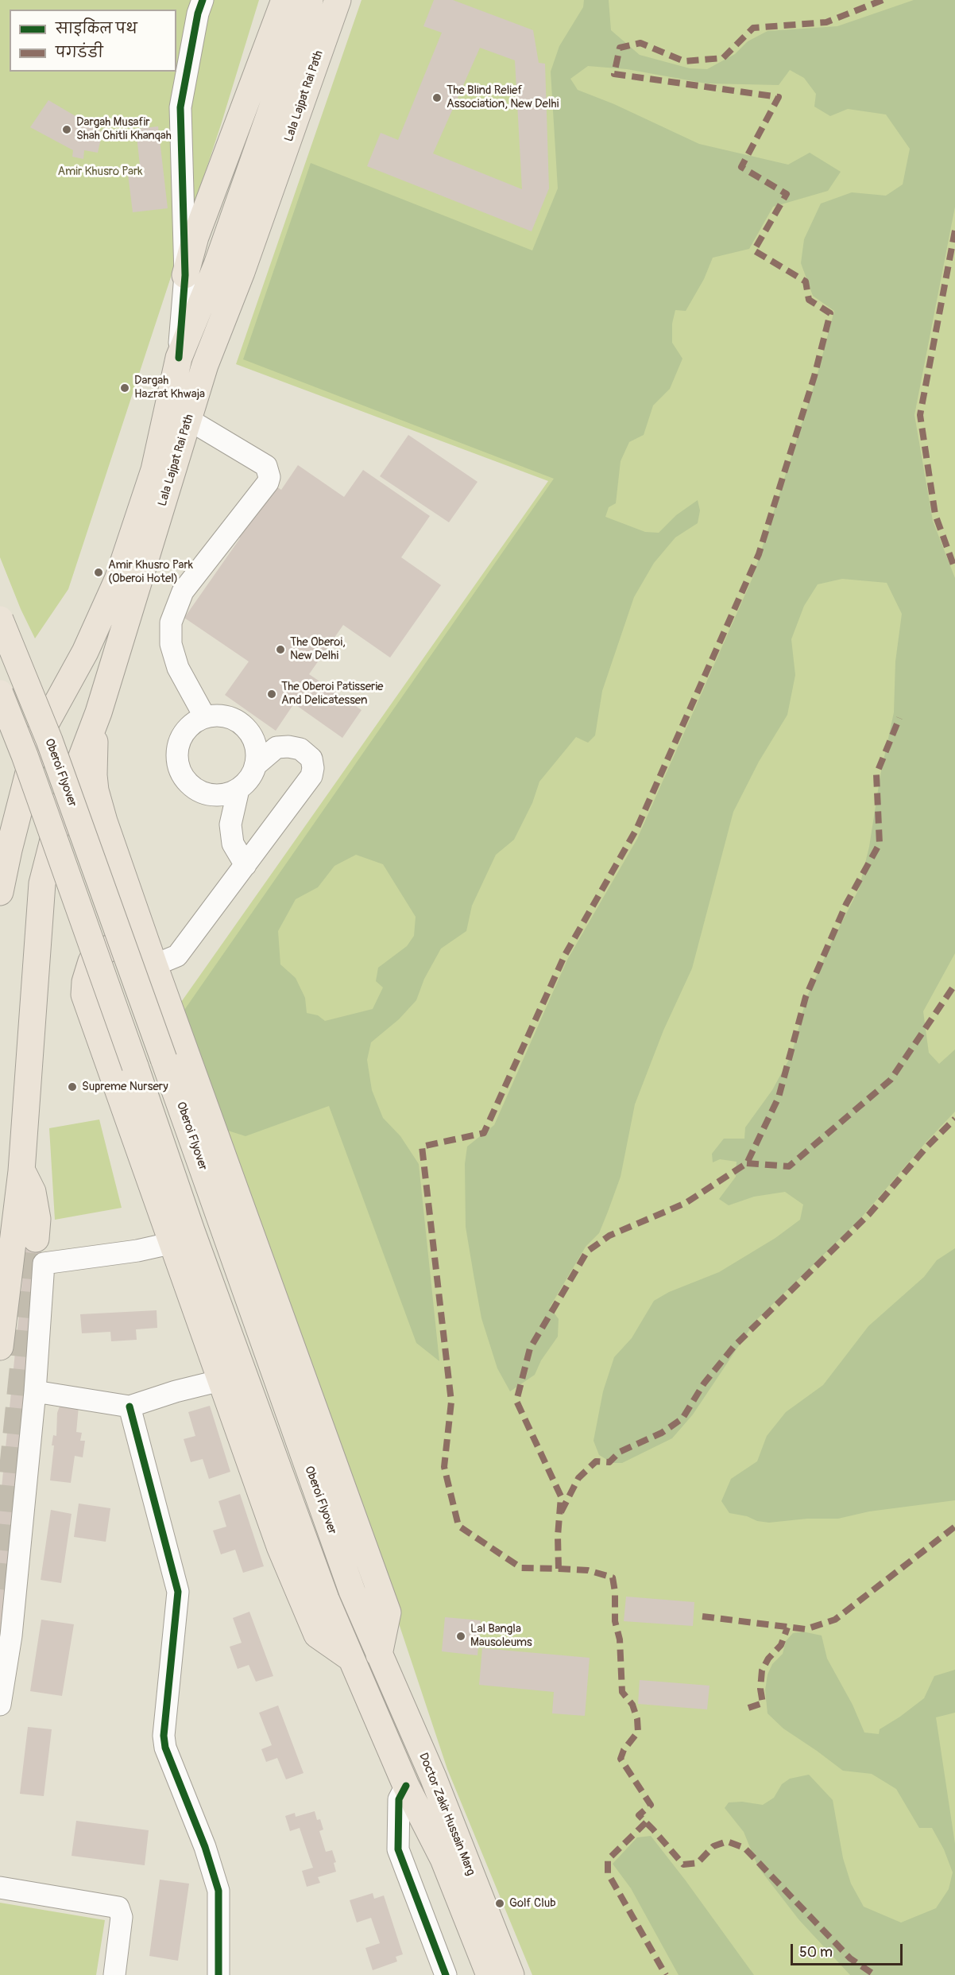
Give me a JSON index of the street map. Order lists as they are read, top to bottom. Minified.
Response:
{"streets":{"main road":["Lala Lajpat Rai Path","Oberoi Flyover","Doctor Zakir Hussain Marg"]},"crossings":[["Oberoi Flyover","Doctor Zakir Hussain Marg"]],"parks":["Amir Khusro Park"],"places":["The Blind Relief Association, New Delhi","Dargah Musafir Shah Chitli Khanqah","Dargah Hazrat Khwaja","Amir Khusro Park (Oberoi Hotel)","The Oberoi, New Delhi","The Oberoi Patisserie And Delicatessen","Supreme Nursery","Lal Bangla Mausoleums","Golf Club"],"legend":["साइकिल पथ","पगडंडी"],"scale_bar":"50 m"}
